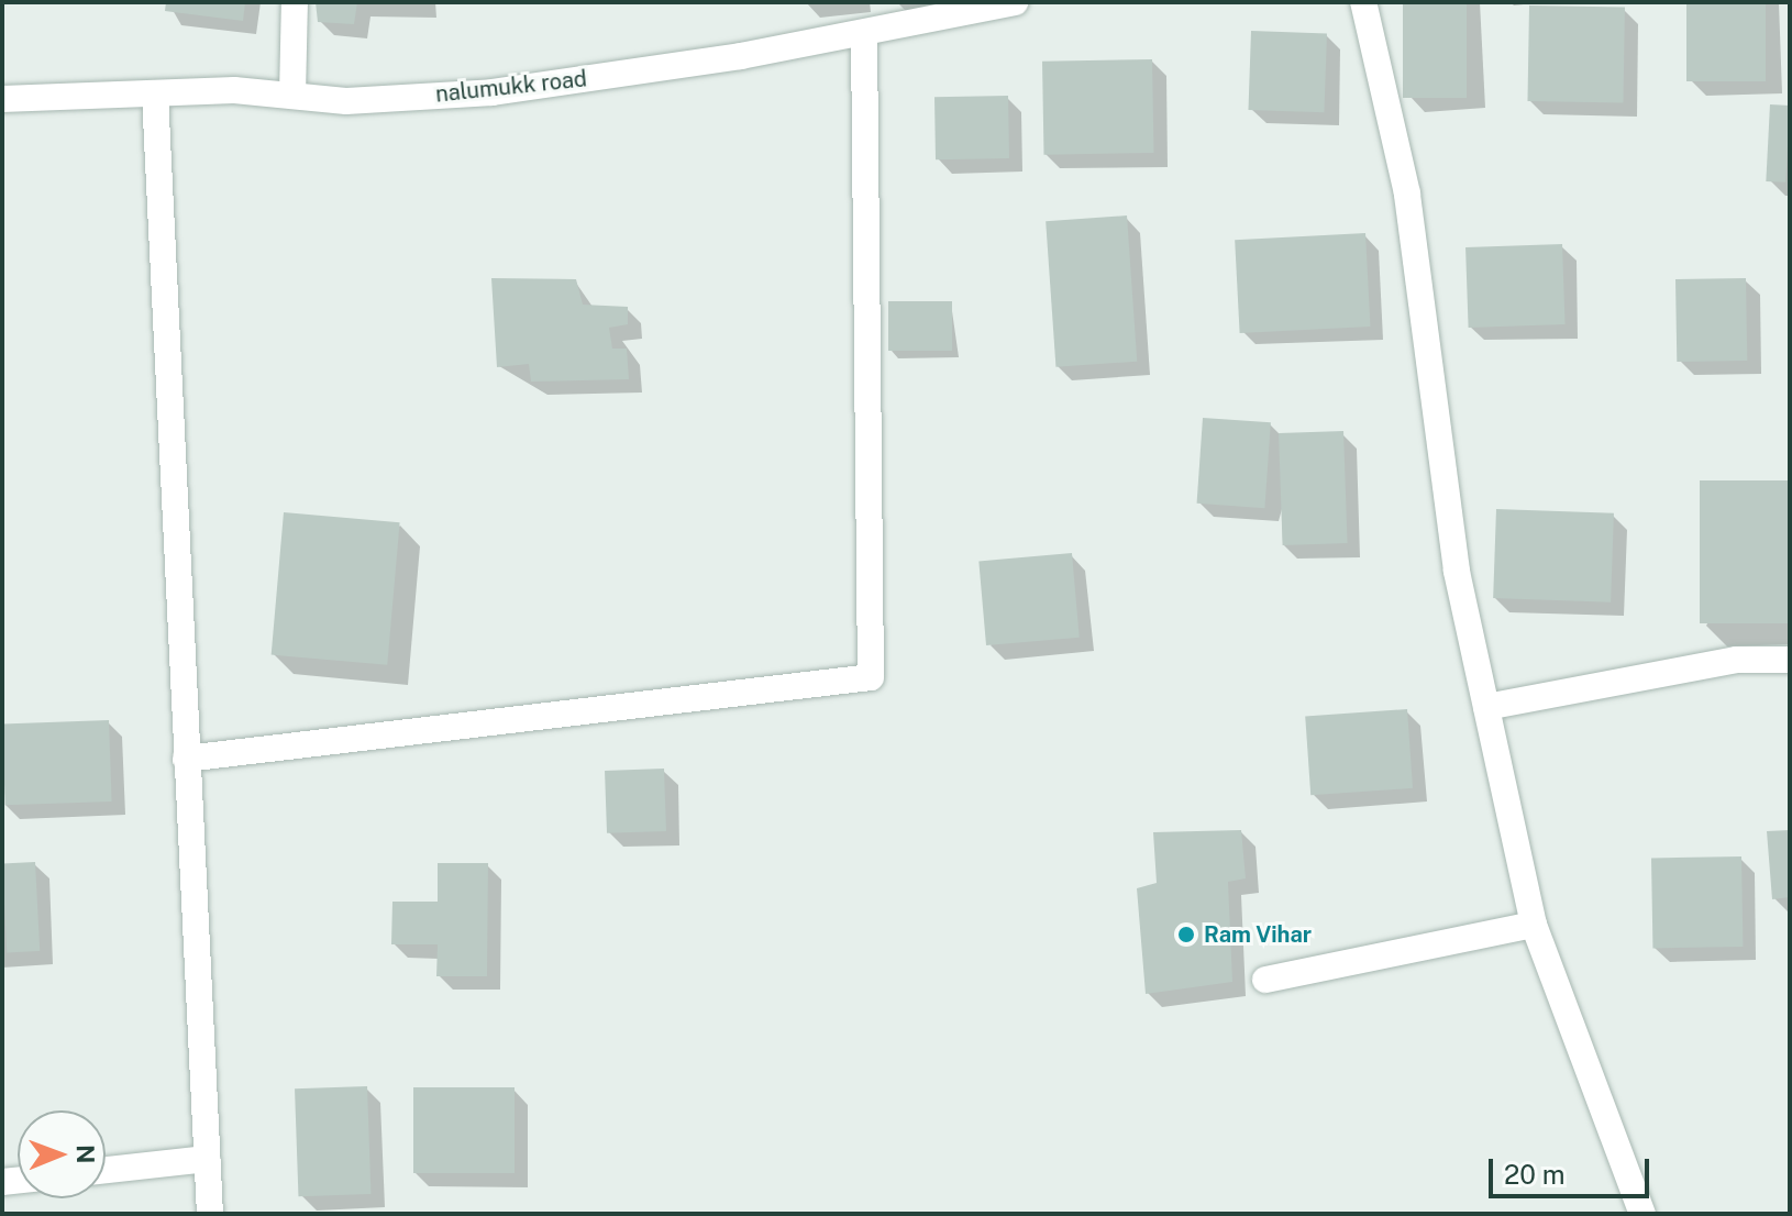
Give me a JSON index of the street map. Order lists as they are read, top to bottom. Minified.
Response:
{"streets":{"street":["nalumukk road"]},"places":["Ram Vihar"],"scale_bar":"20 m","north":"right"}
